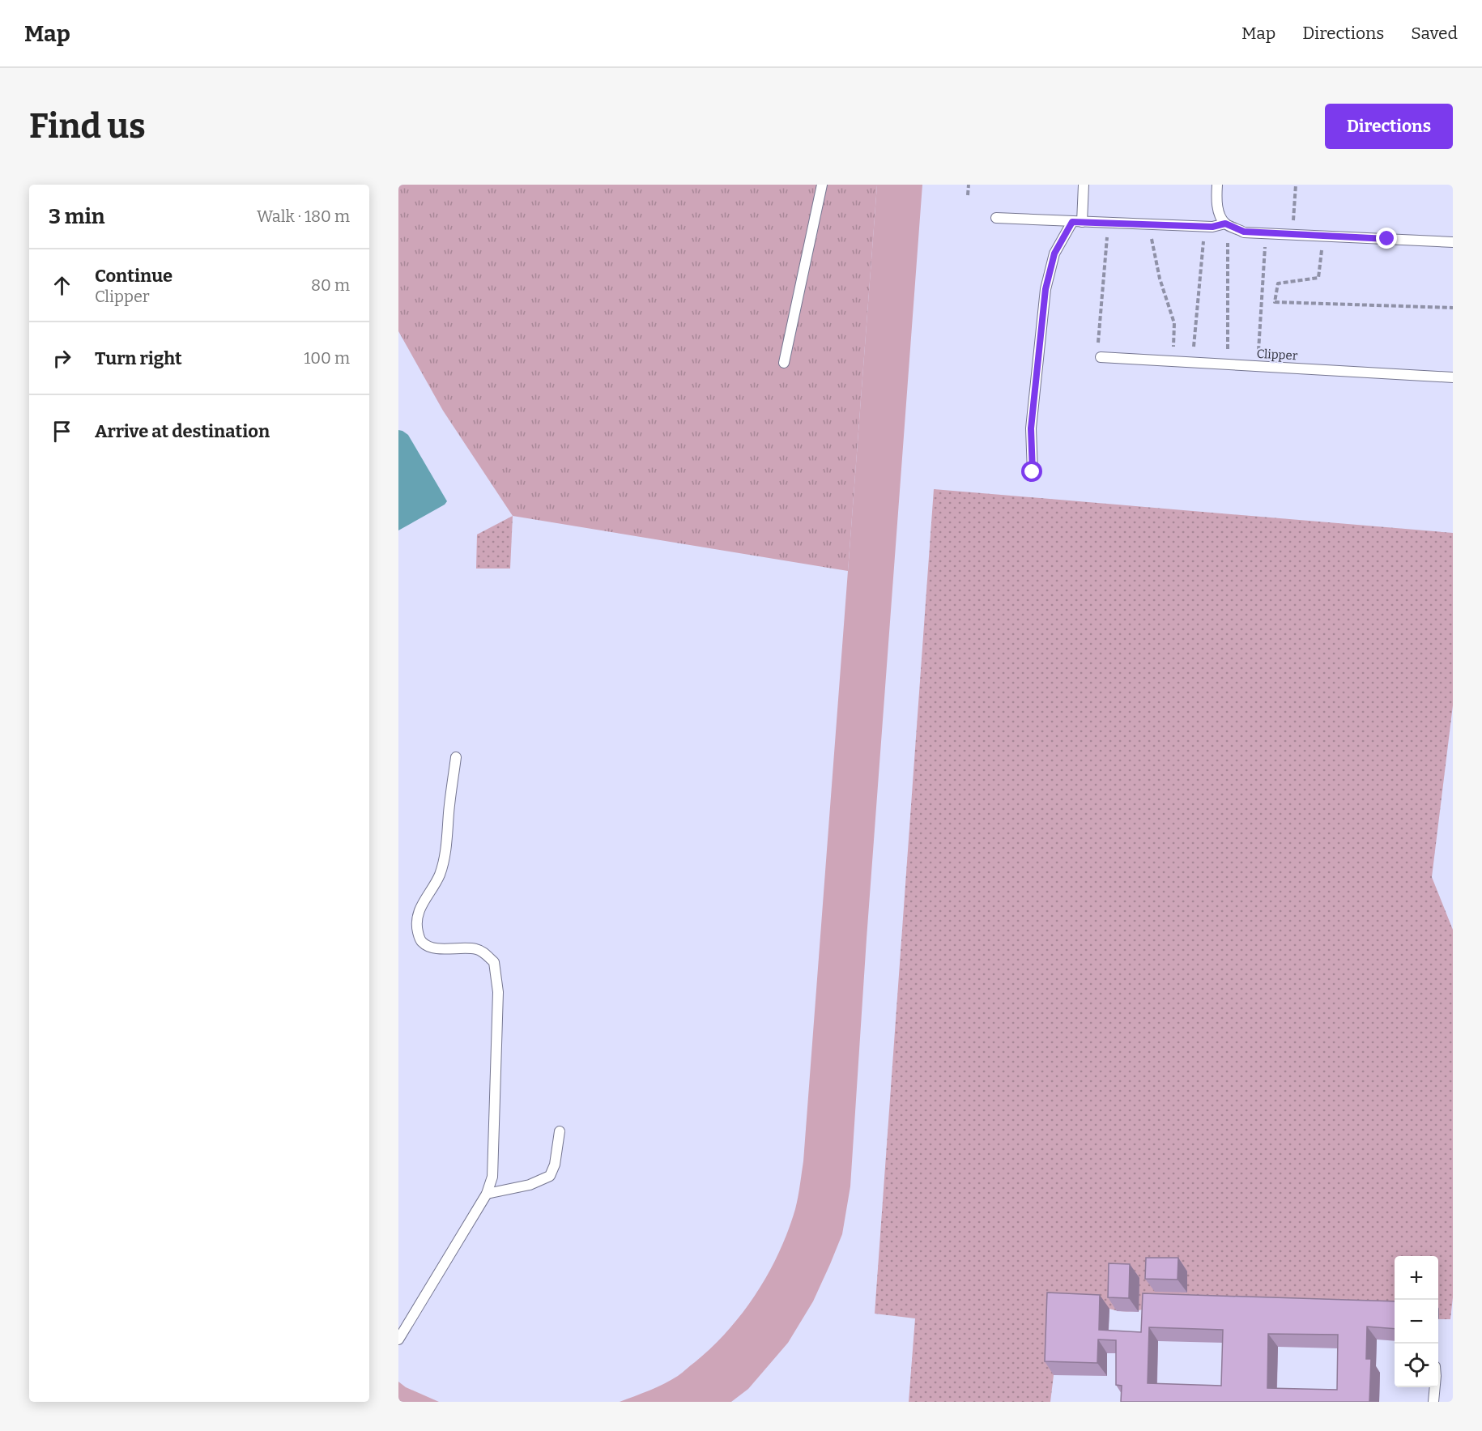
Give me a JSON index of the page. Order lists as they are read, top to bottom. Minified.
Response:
{"streets":{"lane":["Clipper"]},"page":{"header":"Map","nav":["Map","Directions","Saved"],"buttons":"Directions","title":"Find us","heading":["3 min","Walk · 180 m"],"list":[["Continue","Clipper","80 m"],["Turn right","100 m"],"Arrive at destination"],"map_buttons":["+","−"]}}
